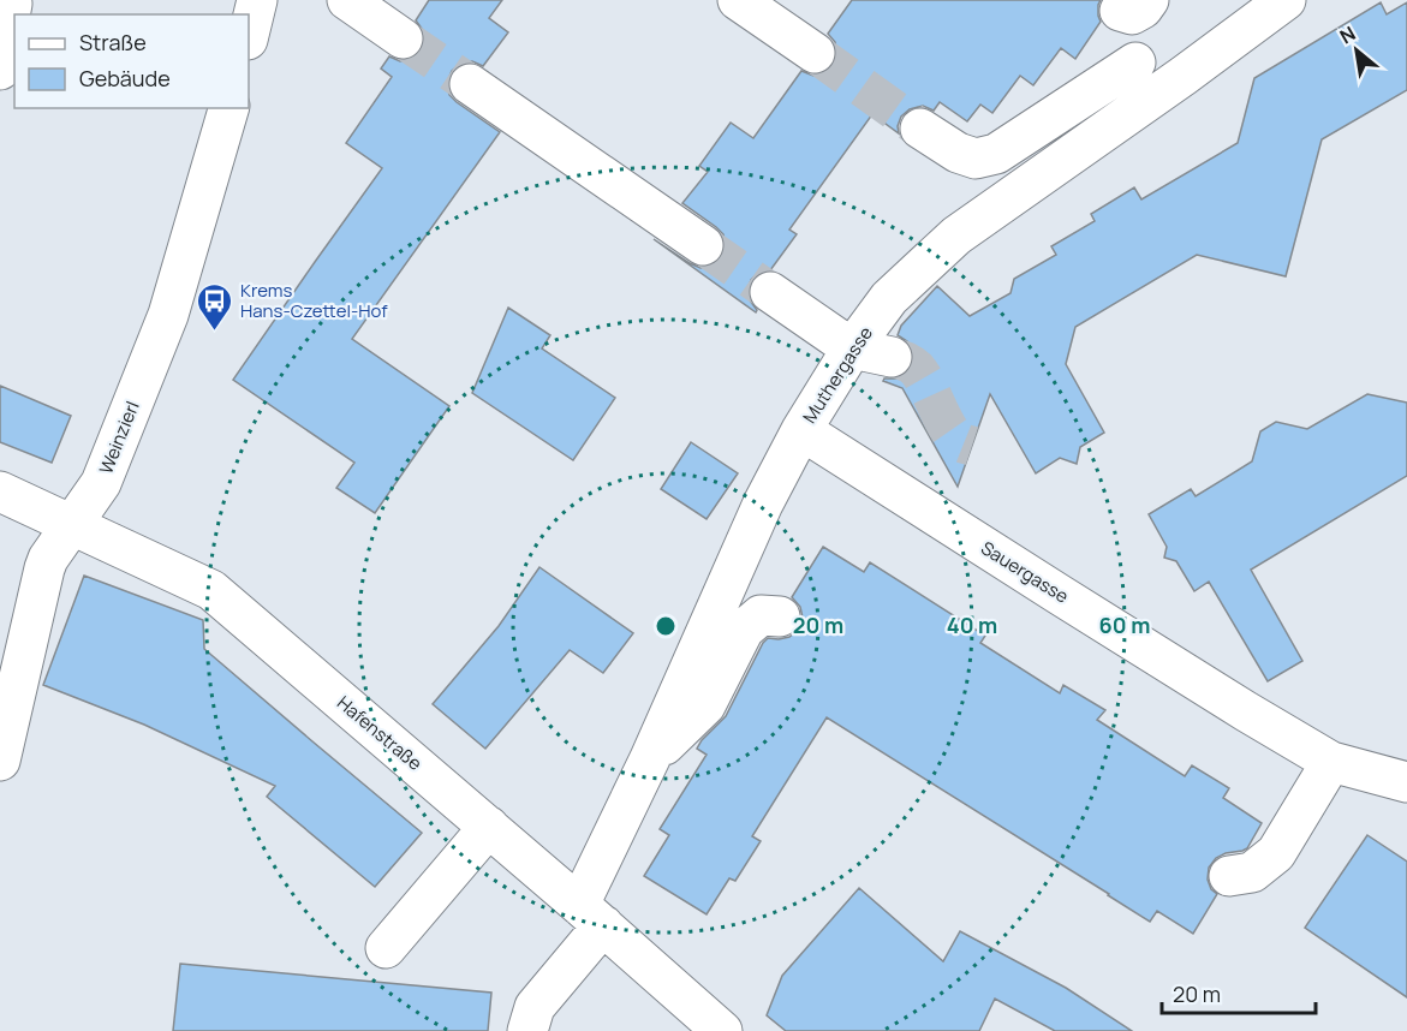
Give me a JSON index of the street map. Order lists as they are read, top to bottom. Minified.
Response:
{"streets":{"street":["Muthergasse","Weinzierl","Sauergasse","Hafenstraße"]},"crossings":[["Muthergasse","Sauergasse"],["Muthergasse","Hafenstraße"],["Weinzierl","Hafenstraße"]],"places":{"bus stop":["Krems Hans-Czettel-Hof"]},"legend":["Straße","Gebäude"],"scale_bar":"20 m","north":"top left","rings":["20 m","40 m","60 m"]}
